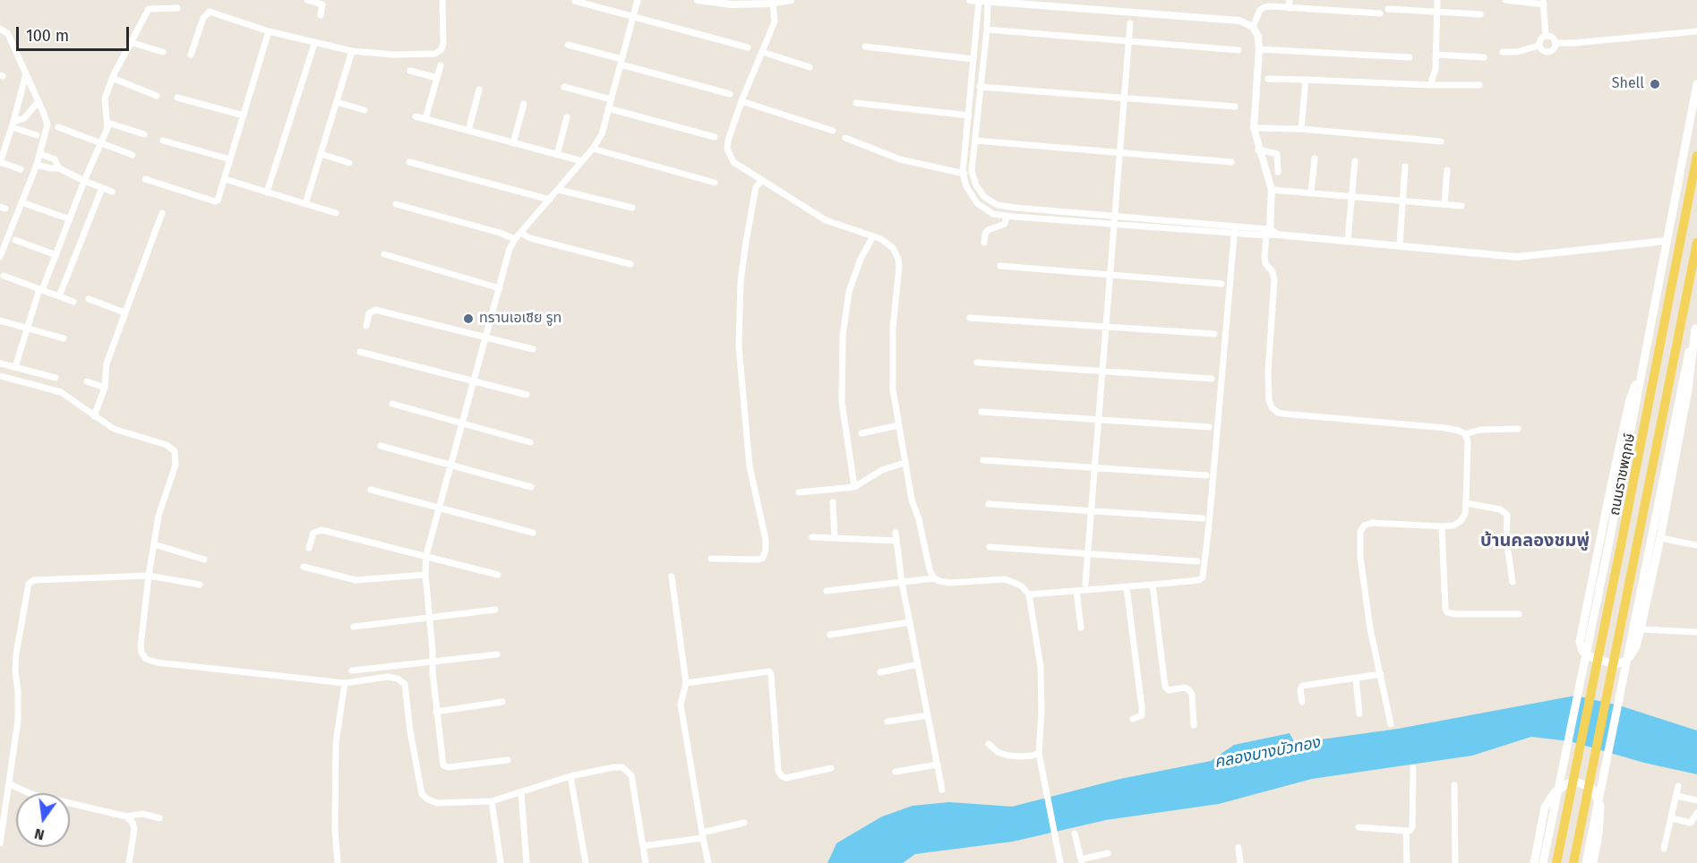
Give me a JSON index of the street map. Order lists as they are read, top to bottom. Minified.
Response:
{"streets":{"main road":["ถนนราชพฤกษ์"]},"districts":["บ้านคลองชมพู่"],"water":["คลองบางบัวทอง"],"places":["Shell","ทรานเอเชีย รูท"],"scale_bar":"100 m","north":"bottom"}
